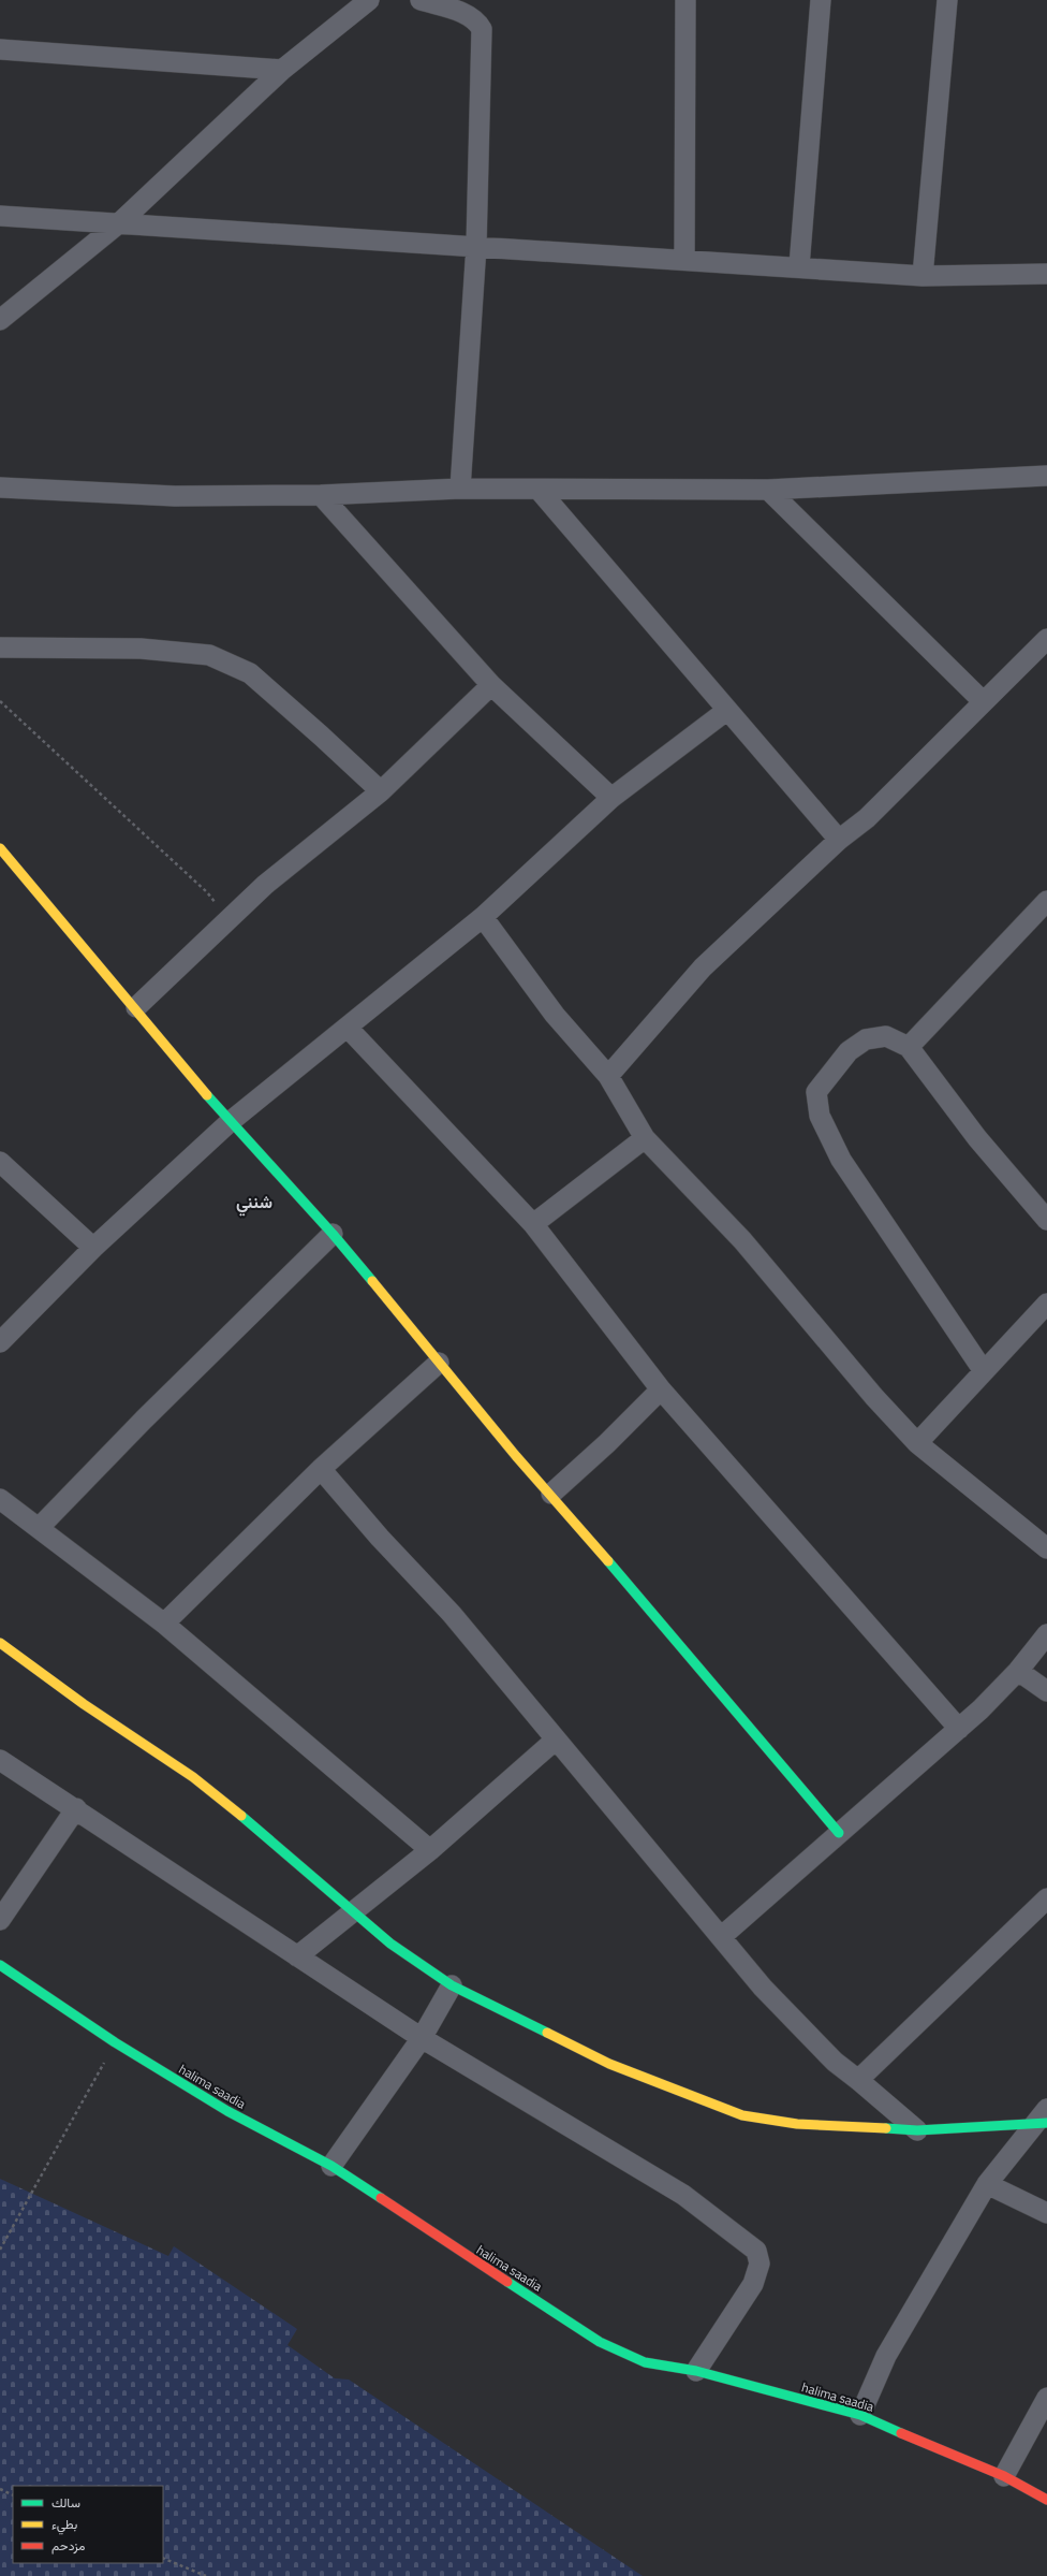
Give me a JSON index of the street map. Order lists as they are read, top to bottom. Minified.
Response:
{"streets":{"street":["halima saadia"]},"districts":["شنني"],"legend":["سالك","بطيء","مزدحم"]}
